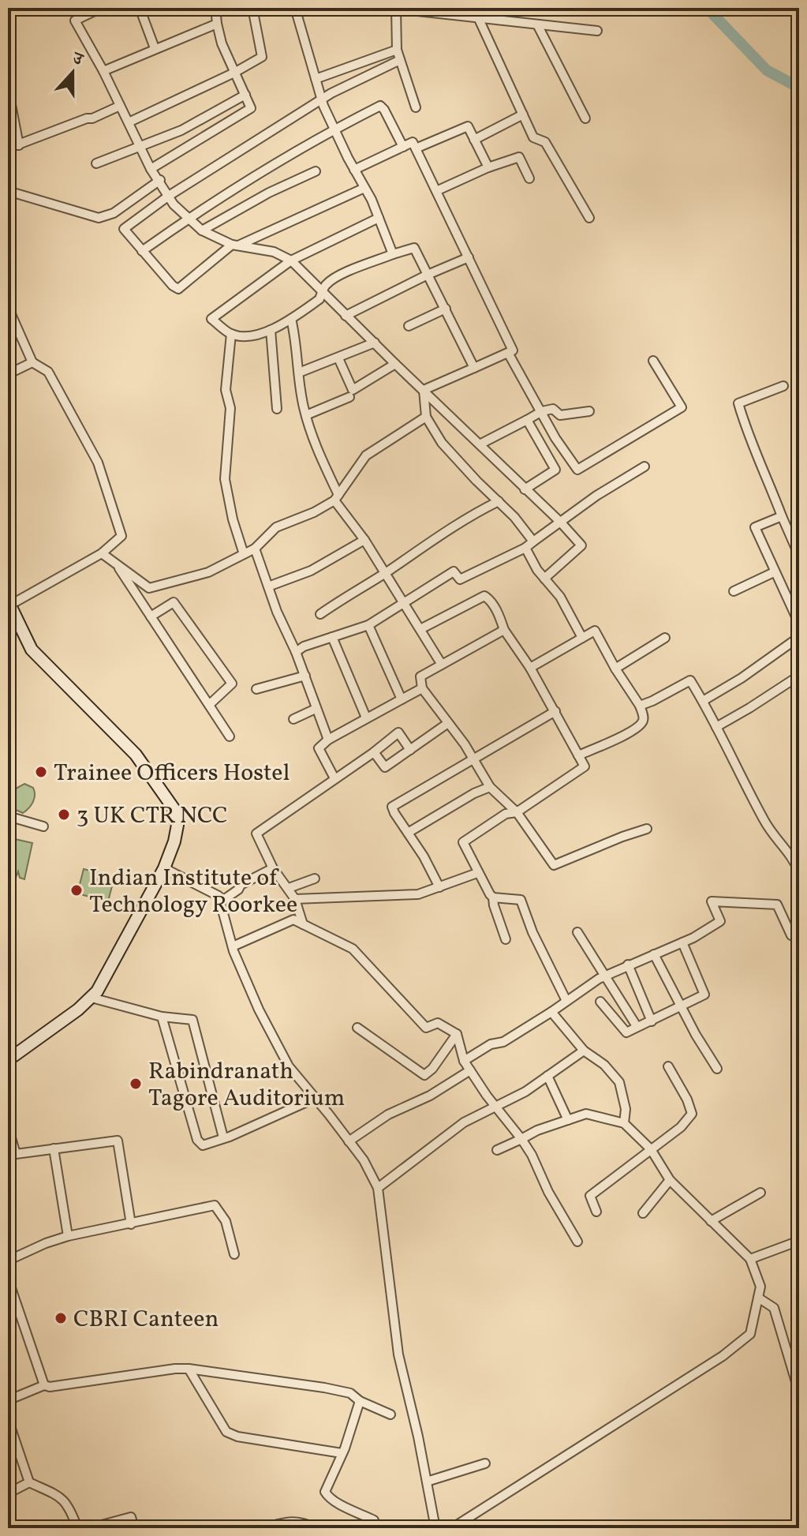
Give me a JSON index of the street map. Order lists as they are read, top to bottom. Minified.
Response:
{"places":["Trainee Officers Hostel","3 UK CTR NCC","Indian Institute of Technology Roorkee","Rabindranath Tagore Auditorium","CBRI Canteen"],"north":"top"}
